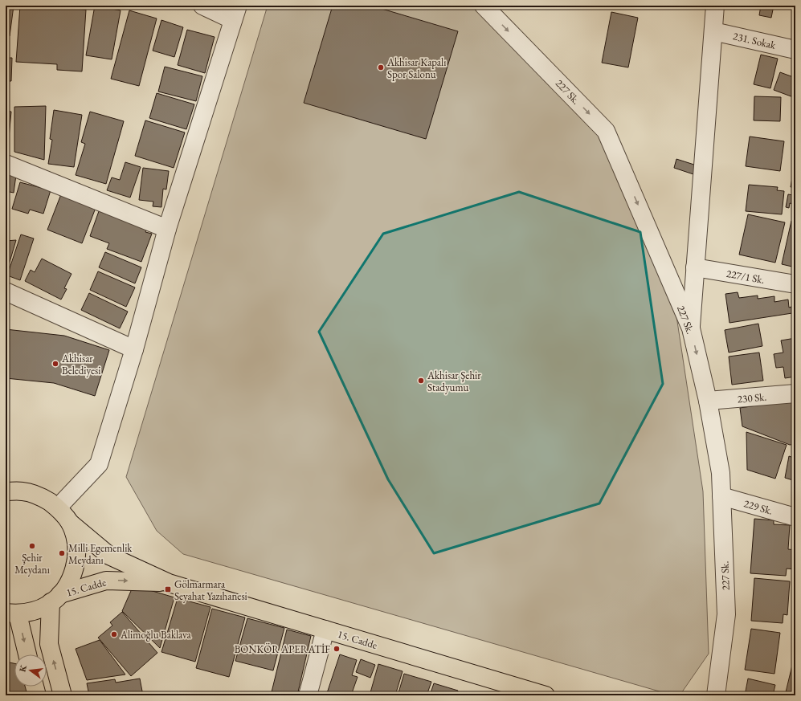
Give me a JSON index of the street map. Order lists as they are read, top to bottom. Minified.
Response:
{"streets":{"main road":["15. Cadde"],"street":["231. Sokak","227 Sk.","227/1 Sk.","230 Sk.","229 Sk."]},"crossings":[["227 Sk.","230 Sk."],["227 Sk.","229 Sk."]],"one_way":["227 Sk."],"places":{"other":["Akhisar Kapalı Spor Salonu","Akhisar Belediyesi","Akhisar Şehir Stadyumu","Şehir Meydanı","Milli Egemenlik Meydanı","Alimoğlu Baklava","BONKÖR APERATİF"],"transit":["Gölmarmara Seyahat Yazıhanesi"]},"north":"left"}
